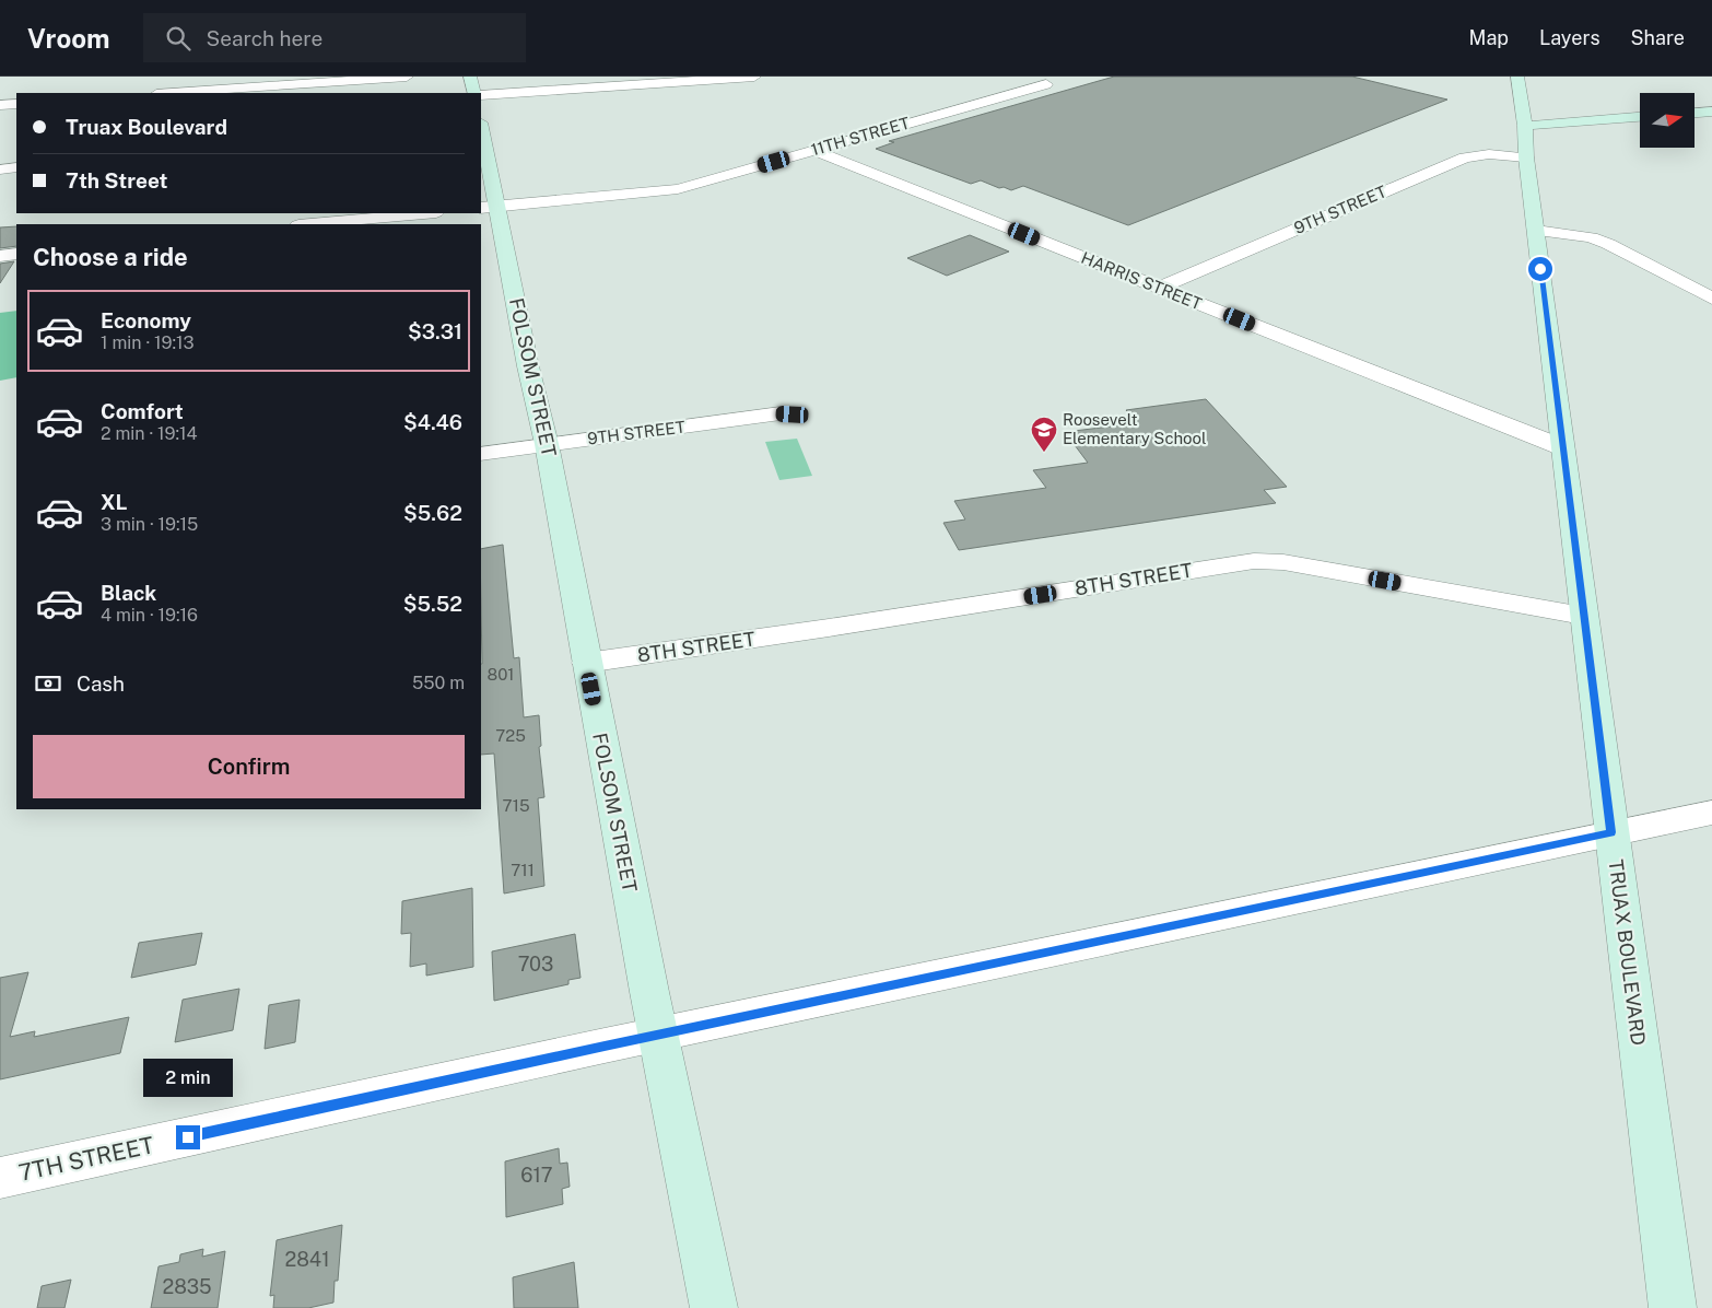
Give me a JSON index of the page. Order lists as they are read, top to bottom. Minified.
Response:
{"streets":{"main road":["FOLSOM STREET","TRUAX BOULEVARD"],"street":["11TH STREET","9TH STREET","HARRIS STREET","8TH STREET","7TH STREET"]},"crossings":[["11TH STREET","HARRIS STREET"],["11TH STREET","FOLSOM STREET"],["9TH STREET","HARRIS STREET"],["9TH STREET","FOLSOM STREET"],["9TH STREET","TRUAX BOULEVARD"],["HARRIS STREET","TRUAX BOULEVARD"],["FOLSOM STREET","8TH STREET"],["FOLSOM STREET","7TH STREET"],["8TH STREET","TRUAX BOULEVARD"],["TRUAX BOULEVARD","7TH STREET"]],"places":{"school or university":["Roosevelt Elementary School"]},"house_numbers":["801","725","715","711","703","617","2841","2835"],"north":"right","page":{"header":"Vroom","search":"Search here","nav":["Map","Layers","Share"],"banner":["Truax Boulevard","7th Street"],"heading":"Choose a ride","list":[{"name":"Economy","note":"1 min · 19:13","value":"$3.31"},{"name":"Comfort","note":"2 min · 19:14","value":"$4.46"},{"name":"XL","note":"3 min · 19:15","value":"$5.62"},{"name":"Black","note":"4 min · 19:16","value":"$5.52"}],"pay":["Cash","550 m"],"buttons":"Confirm","bubble":"2 min"}}
